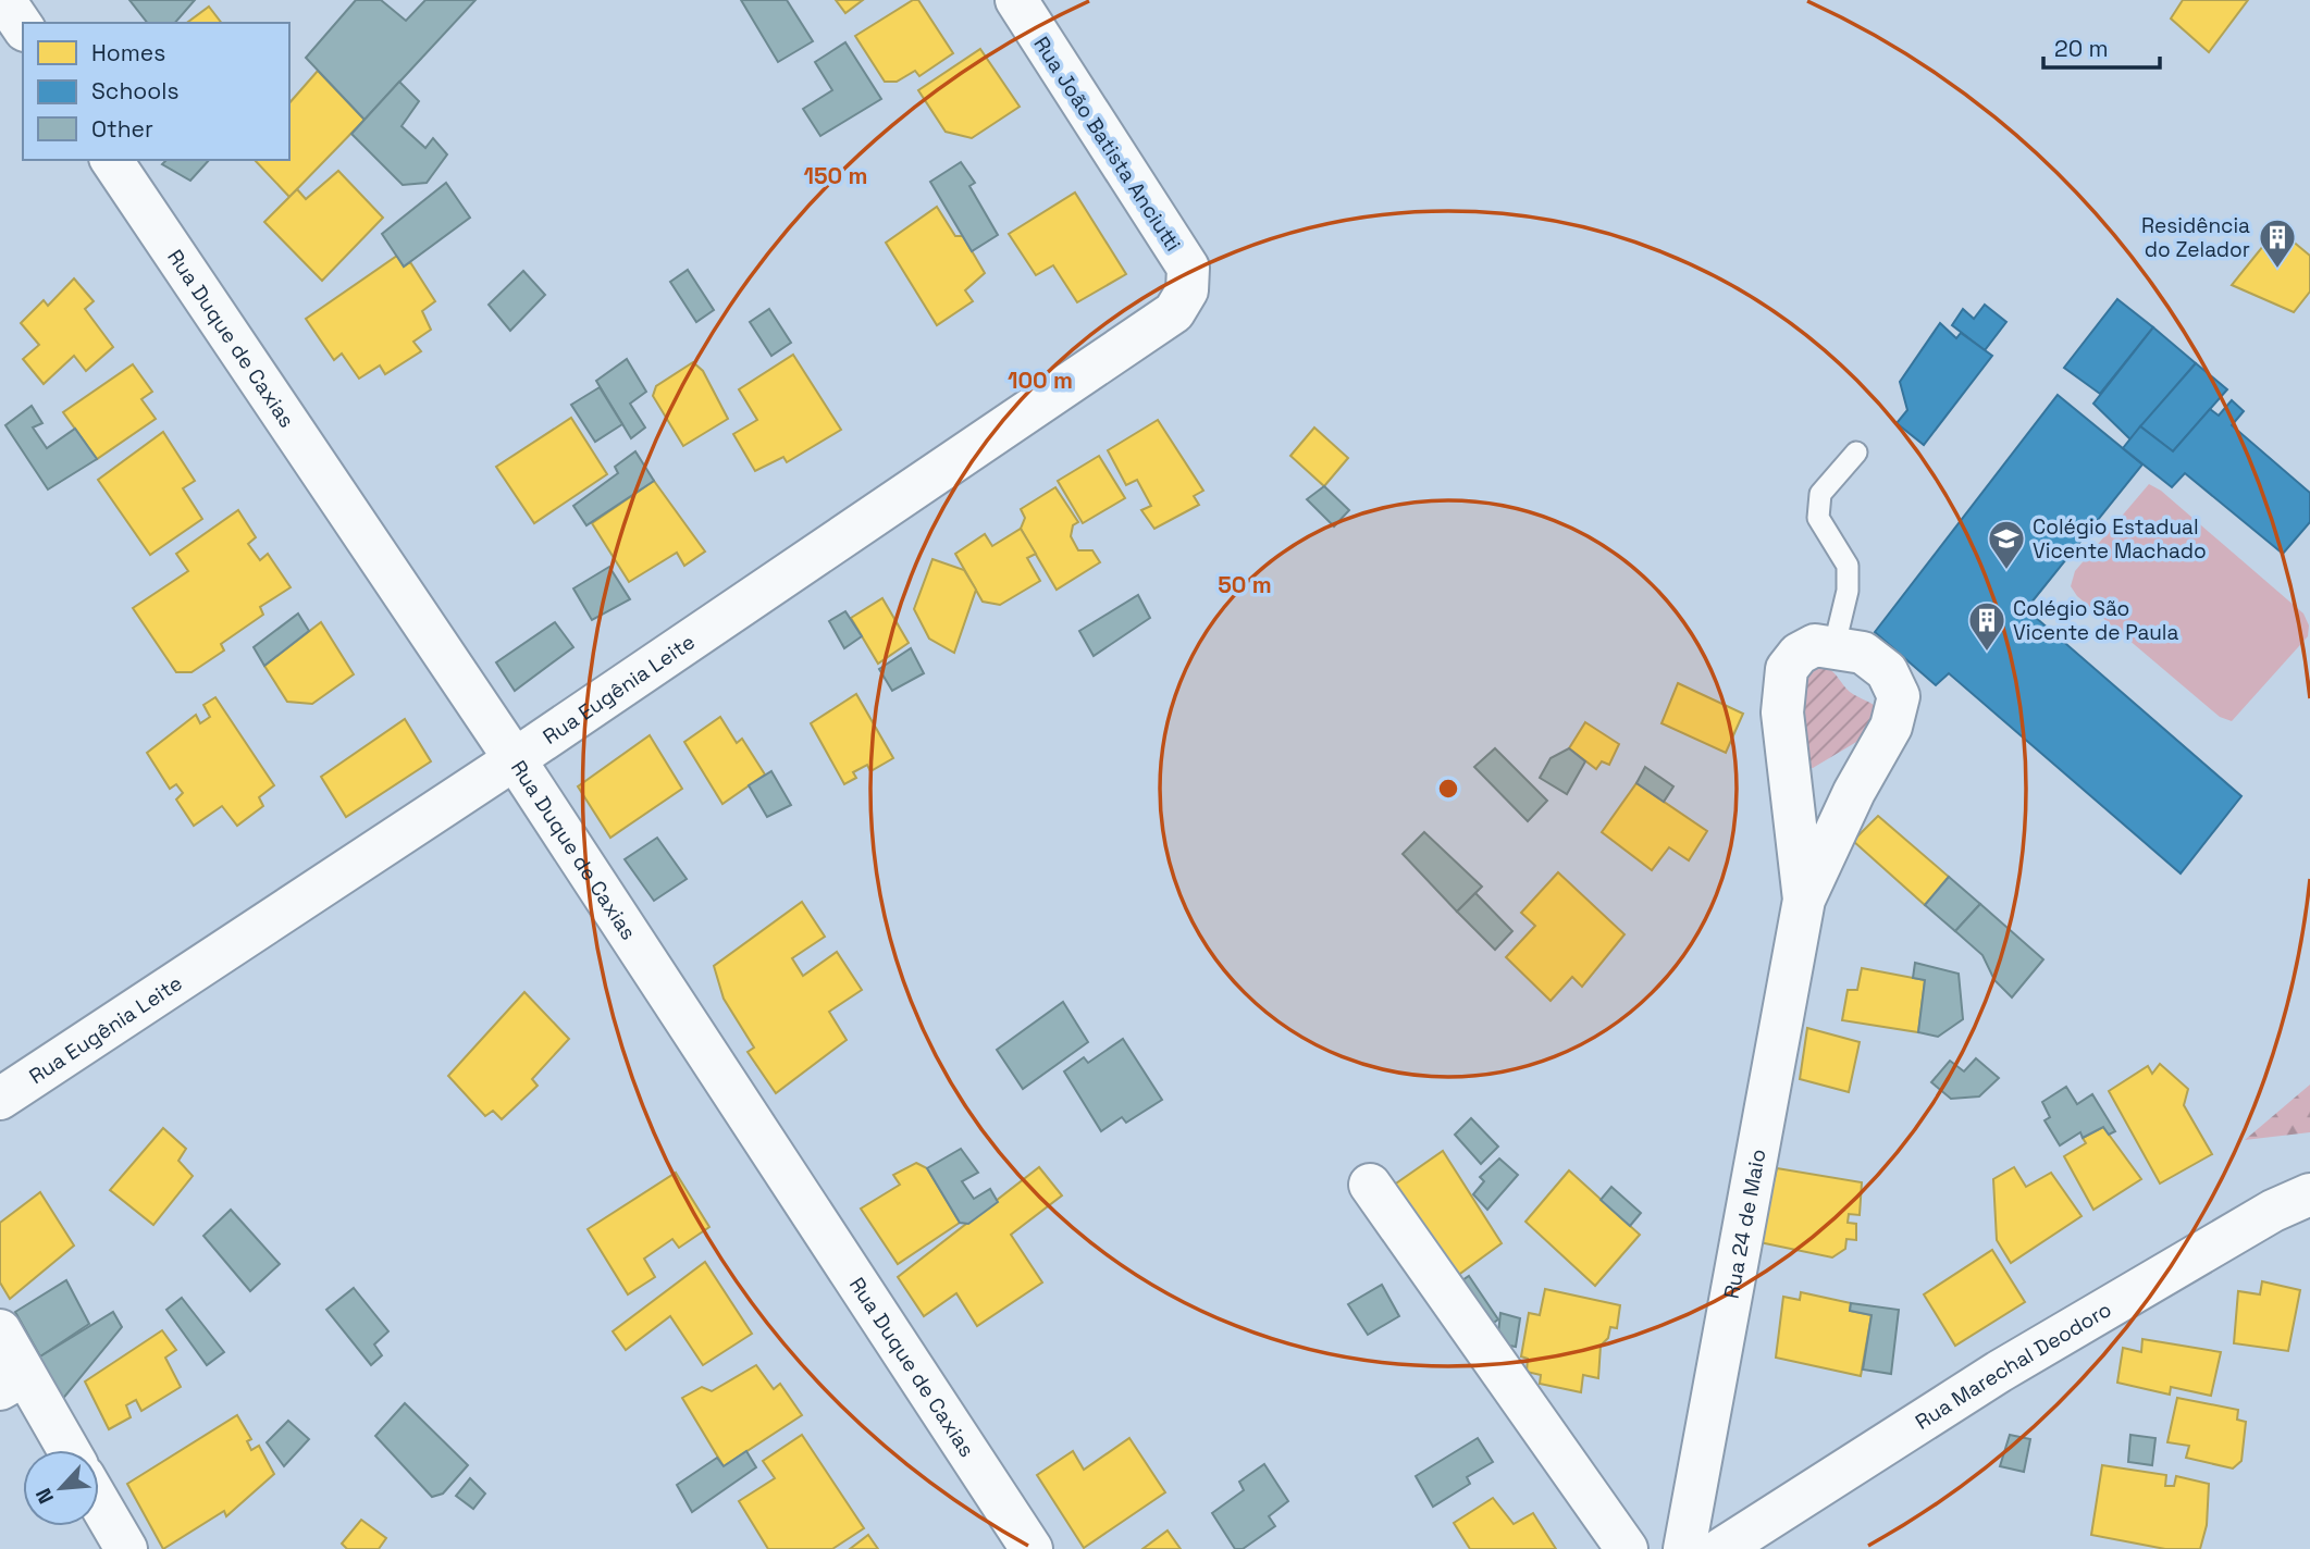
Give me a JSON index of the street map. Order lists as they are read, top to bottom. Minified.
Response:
{"streets":{"street":["Rua João Batista Anciutti","Rua Duque de Caxias","Rua Eugênia Leite","Rua 24 de Maio","Rua Marechal Deodoro"]},"crossings":[["Rua João Batista Anciutti","Rua Eugênia Leite"],["Rua Duque de Caxias","Rua Eugênia Leite"]],"places":{"building":["Residência do Zelador","Colégio São Vicente de Paula"],"school or university":["Colégio Estadual Vicente Machado"]},"legend":["Homes","Schools","Other"],"scale_bar":"20 m","north":"bottom left","rings":["150 m","100 m","50 m"]}
